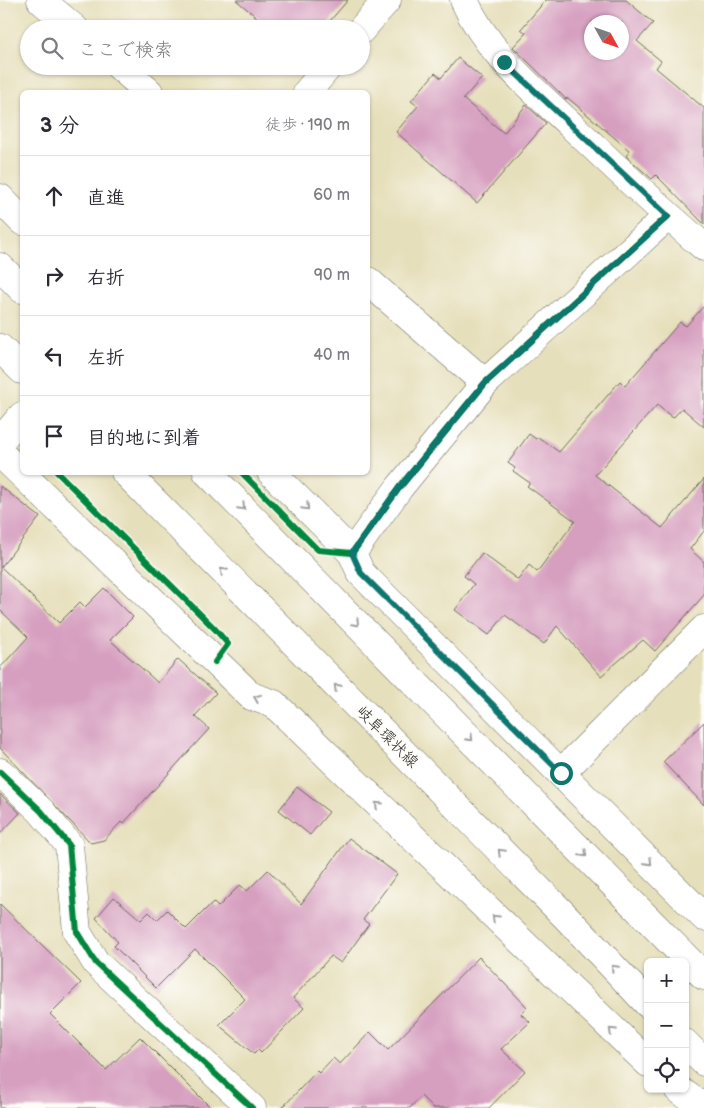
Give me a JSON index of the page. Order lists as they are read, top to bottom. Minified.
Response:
{"streets":{"main road":["岐阜環状線"]},"north":"bottom right","page":{"search":"ここで検索","heading":["3 分","徒歩 · 190 m"],"list":[["直進","60 m"],["右折","90 m"],["左折","40 m"],"目的地に到着"],"map_buttons":["+","−"]}}
